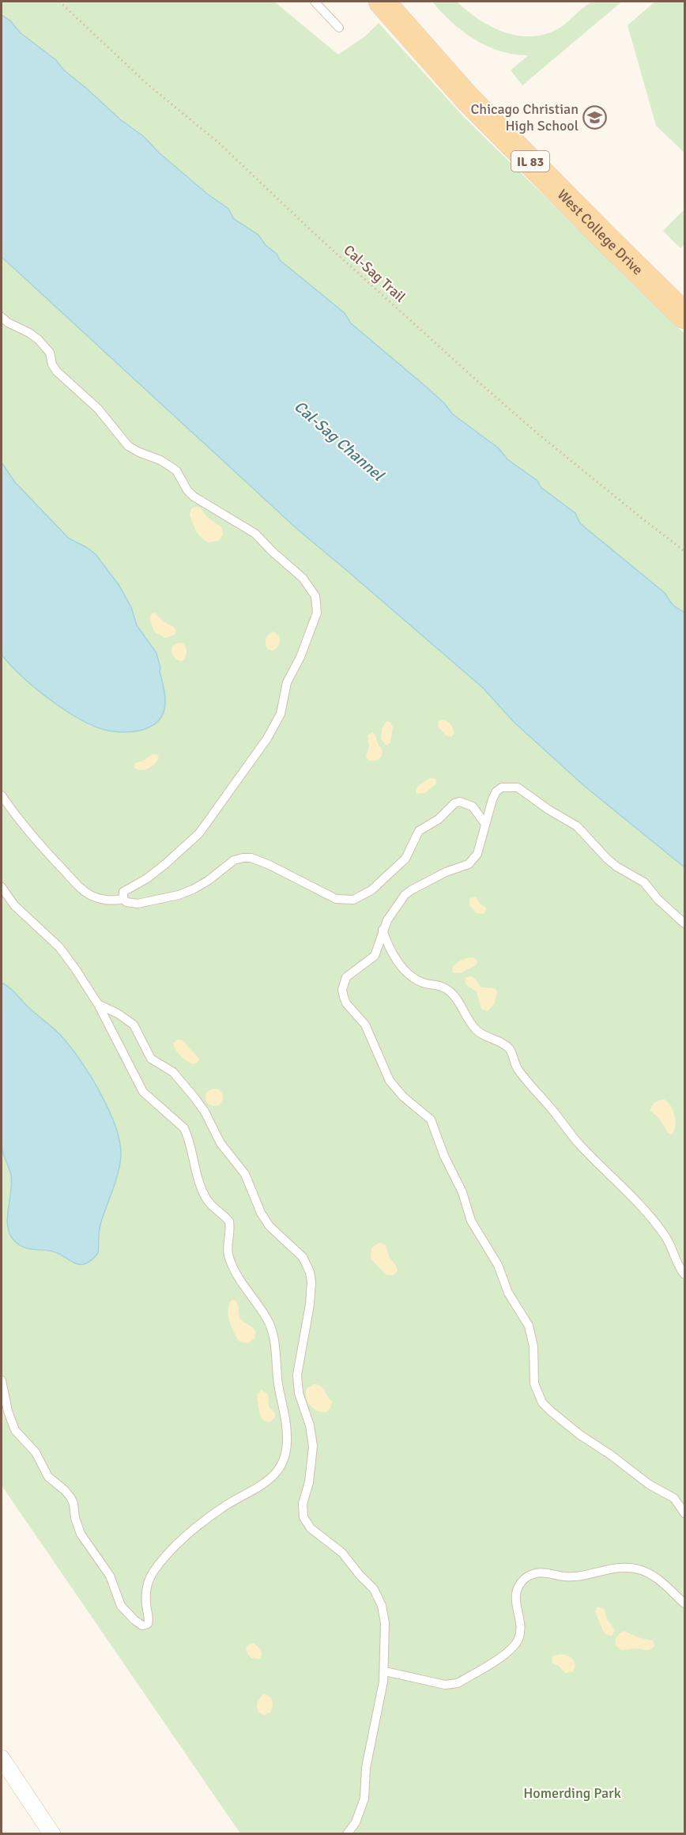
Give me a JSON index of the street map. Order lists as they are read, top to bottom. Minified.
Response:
{"streets":{"main road":["IL 83","West College Drive"],"path":["Cal-Sag Trail"]},"water":["Cal-Sag Channel"],"parks":["Homerding Park"],"places":{"school or university":["Chicago Christian High School"]}}
